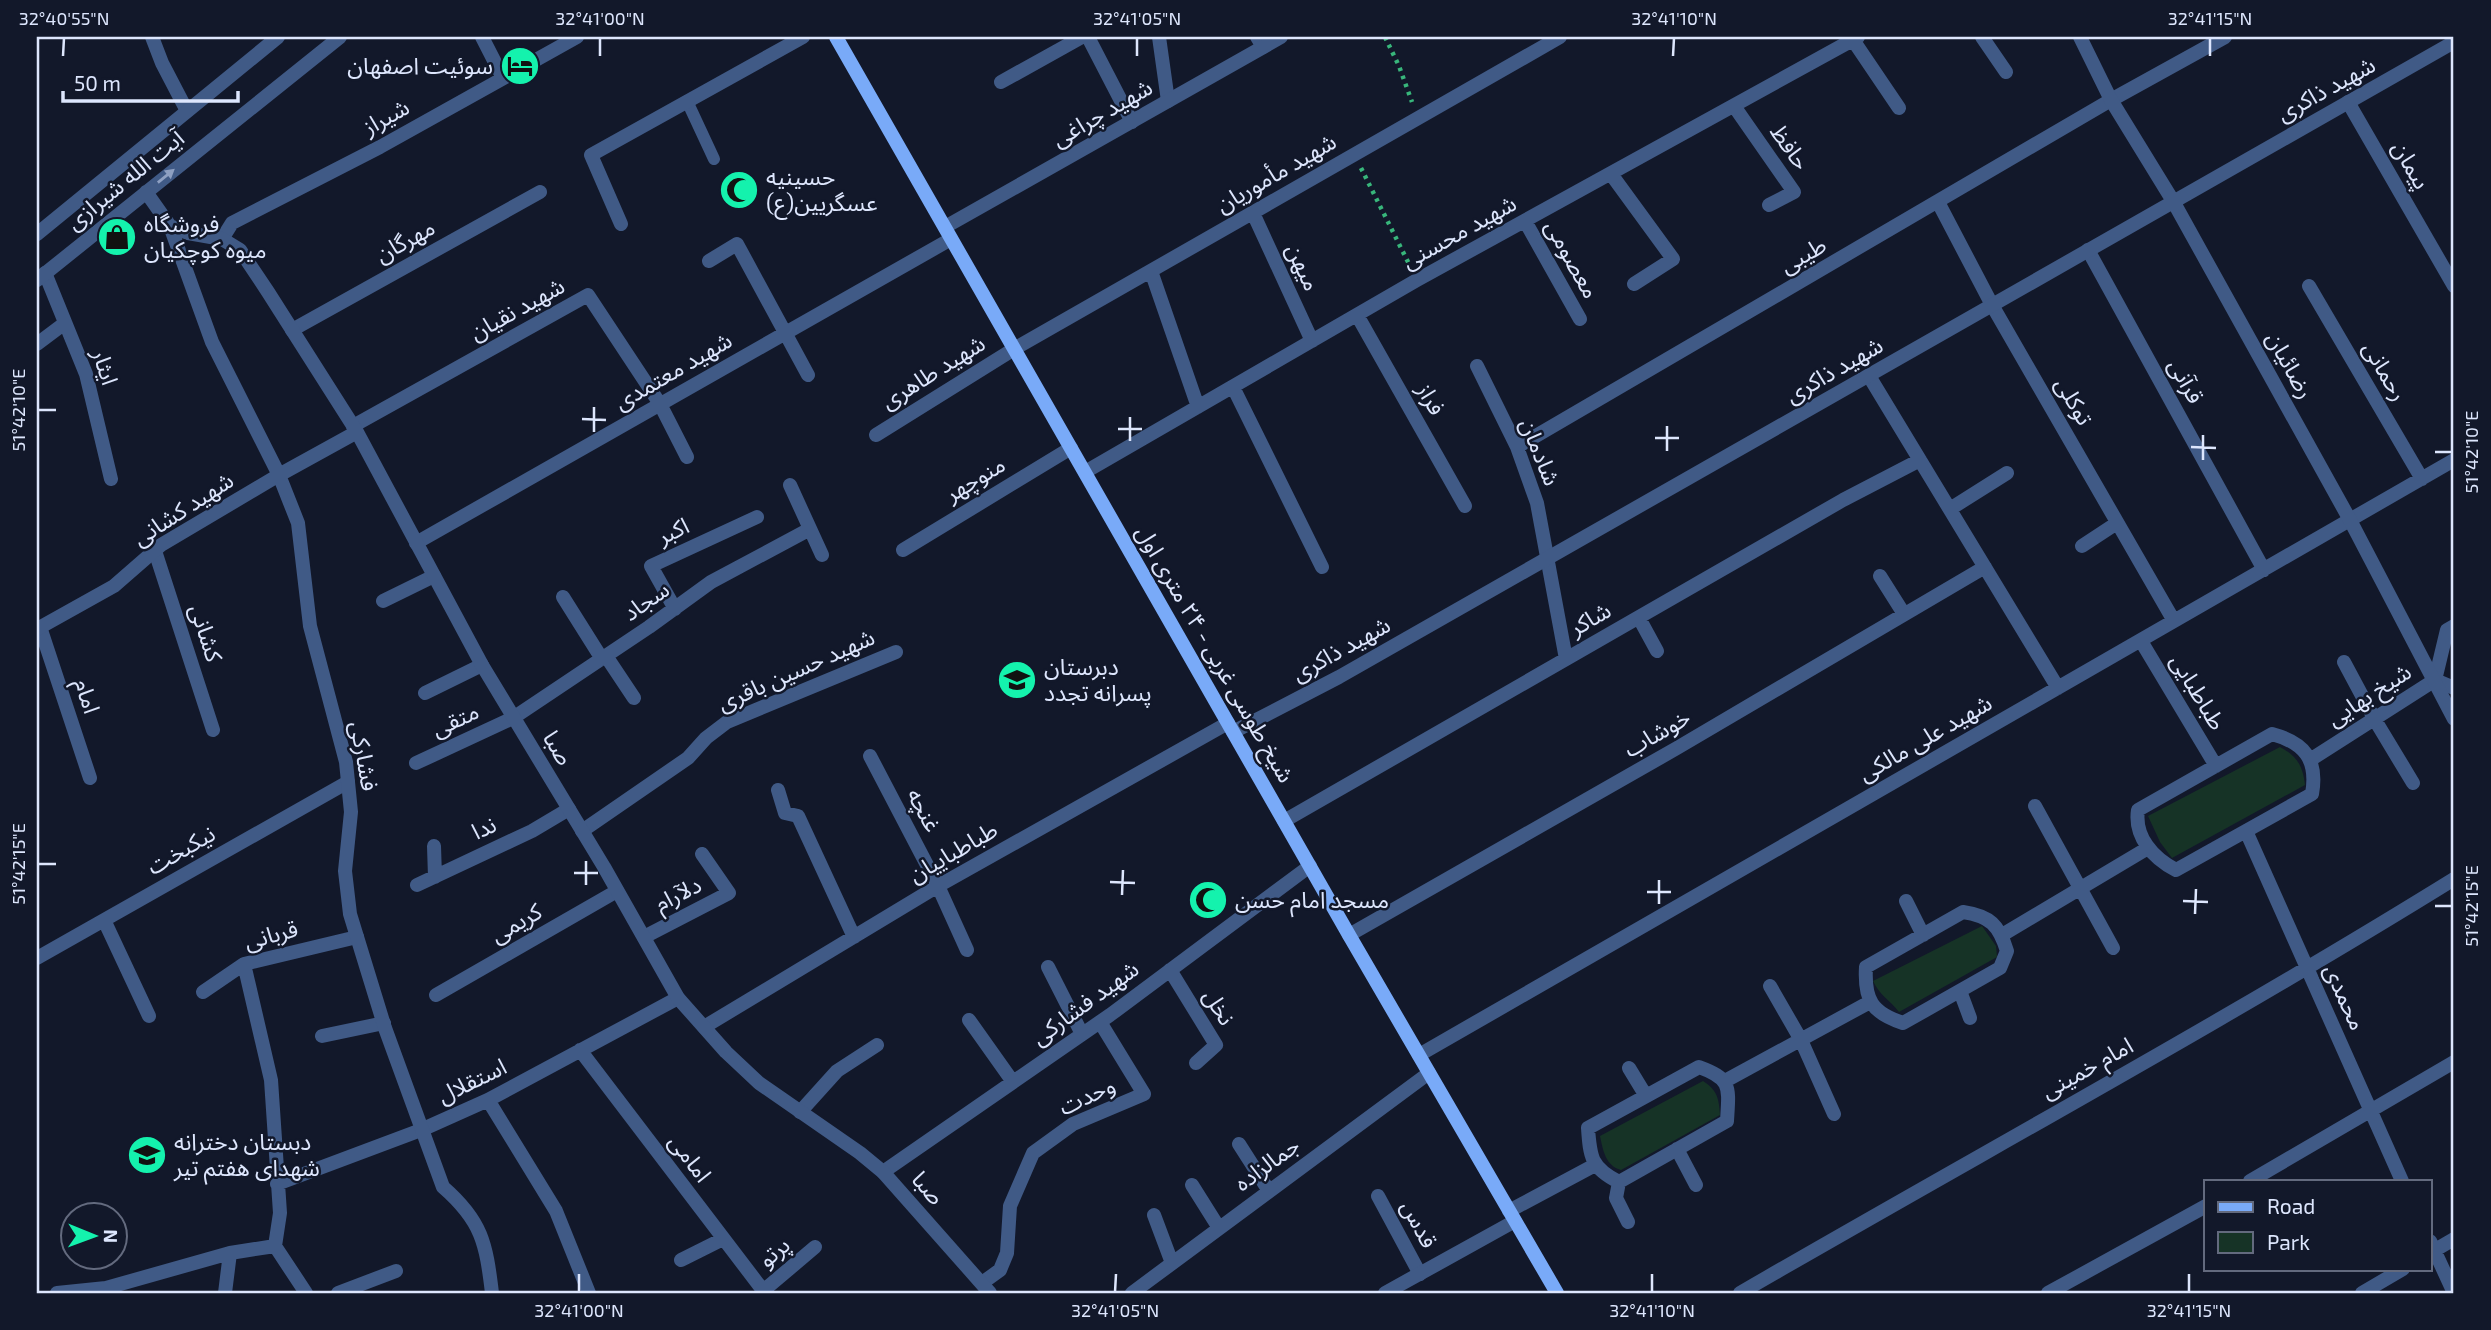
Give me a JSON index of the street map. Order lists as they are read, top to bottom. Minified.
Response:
{"streets":{"main road":["شیخ طوسی غربی - ۲۴ متری اول"],"street":["شهید ذاکری","شهید چراغی","شیراز","حافظ","پیمان","شهید مأموریان","آیت الله شیرازی","شهید محسنی","مهرگان","طیبی","معصومی","میهن","شهید نقیان","رضائیان","ایثار","شهید معتمدی","رحمانی","شهید طاهری","قرآنی","فراز","توکلی","شادمان","منوچهر","شهید کشانی","اکبر","سجاد","شاکر","کشانی","شهید حسین باقری","طباطبایی","شیخ بهایی","امام","متقی","خوشاب","شهید علی مالکی","صبا","فشارکی","غنچه","ندا","نیکبخت","طباطباییان","دلآرام","کریمی","قربانی","محمدی","شهید فشارکی","نخل","امام خمینی","استقلال","وحدت","امامی","جمالزاده","قدس","پرتو"]},"crossings":[["شهید ذاکری","پیمان"],["شهید ذاکری","رضائیان"],["شهید ذاکری","قرآنی"],["شهید ذاکری","توکلی"],["شهید ذاکری","شادمان"],["شهید ذاکری","شیخ طوسی غربی - ۲۴ متری اول"],["شهید ذاکری","طباطباییان"],["شهید چراغی","شهید معتمدی"],["شهید چراغی","شیخ طوسی غربی - ۲۴ متری اول"],["شیراز","صبا"],["حافظ","شهید محسنی"],["شهید مأموریان","میهن"],["شهید مأموریان","شهید طاهری"],["شهید مأموریان","شیخ طوسی غربی - ۲۴ متری اول"],["آیت الله شیرازی","ایثار"],["شهید محسنی","معصومی"],["شهید محسنی","میهن"],["شهید محسنی","فراز"],["شهید محسنی","شیخ طوسی غربی - ۲۴ متری اول"],["مهرگان","صبا"],["طیبی","رضائیان"],["طیبی","توکلی"],["طیبی","شادمان"],["شهید نقیان","شهید معتمدی"],["شهید نقیان","شهید کشانی"],["شهید نقیان","صبا"],["رضائیان","شیخ بهایی"],["رضائیان","شهید علی مالکی"],["شهید معتمدی","شیخ طوسی غربی - ۲۴ متری اول"],["شهید معتمدی","صبا"],["رحمانی","شهید علی مالکی"],["شهید طاهری","شیخ طوسی غربی - ۲۴ متری اول"],["قرآنی","شهید علی مالکی"],["توکلی","شهید علی مالکی"],["شادمان","شاکر"],["منوچهر","شیخ طوسی غربی - ۲۴ متری اول"],["شهید کشانی","کشانی"],["شهید کشانی","امام"],["شهید کشانی","صبا"],["شهید کشانی","فشارکی"],["اکبر","سجاد"],["سجاد","متقی"],["سجاد","صبا"],["شاکر","شیخ طوسی غربی - ۲۴ متری اول"],["شیخ طوسی غربی - ۲۴ متری اول","خوشاب"],["شیخ طوسی غربی - ۲۴ متری اول","شهید علی مالکی"],["شیخ طوسی غربی - ۲۴ متری اول","طباطباییان"],["شیخ طوسی غربی - ۲۴ متری اول","شهید فشارکی"],["شیخ طوسی غربی - ۲۴ متری اول","جمالزاده"],["شهید حسین باقری","صبا"],["طباطبایی","شهید علی مالکی"],["متقی","صبا"],["صبا","ندا"],["صبا","طباطباییان"],["صبا","دلآرام"],["صبا","کریمی"],["صبا","شهید فشارکی"],["صبا","استقلال"],["صبا","وحدت"],["فشارکی","نیکبخت"],["فشارکی","قربانی"],["فشارکی","استقلال"],["غنچه","طباطباییان"],["محمدی","امام خمینی"],["شهید فشارکی","نخل"],["شهید فشارکی","وحدت"],["استقلال","امامی"],["امامی","پرتو"]],"places":{"hotel":["سوئیت اصفهان"],"mosque":["حسینیه عسگریین(ع)","مسجد امام حسن"],"shop":["فروشگاه میوه کوچکیان"],"school or university":["دبرستان پسرانه تجدد","دبستان دخترانه شهدای هفتم تیر"]},"legend":["Road","Park"],"scale_bar":"50 m","north":"right","coordinates":["32°40'55\"N","32°41'00\"N","32°41'05\"N","32°41'10\"N","32°41'15\"N","51°42'10\"E","51°42'15\"E"]}
